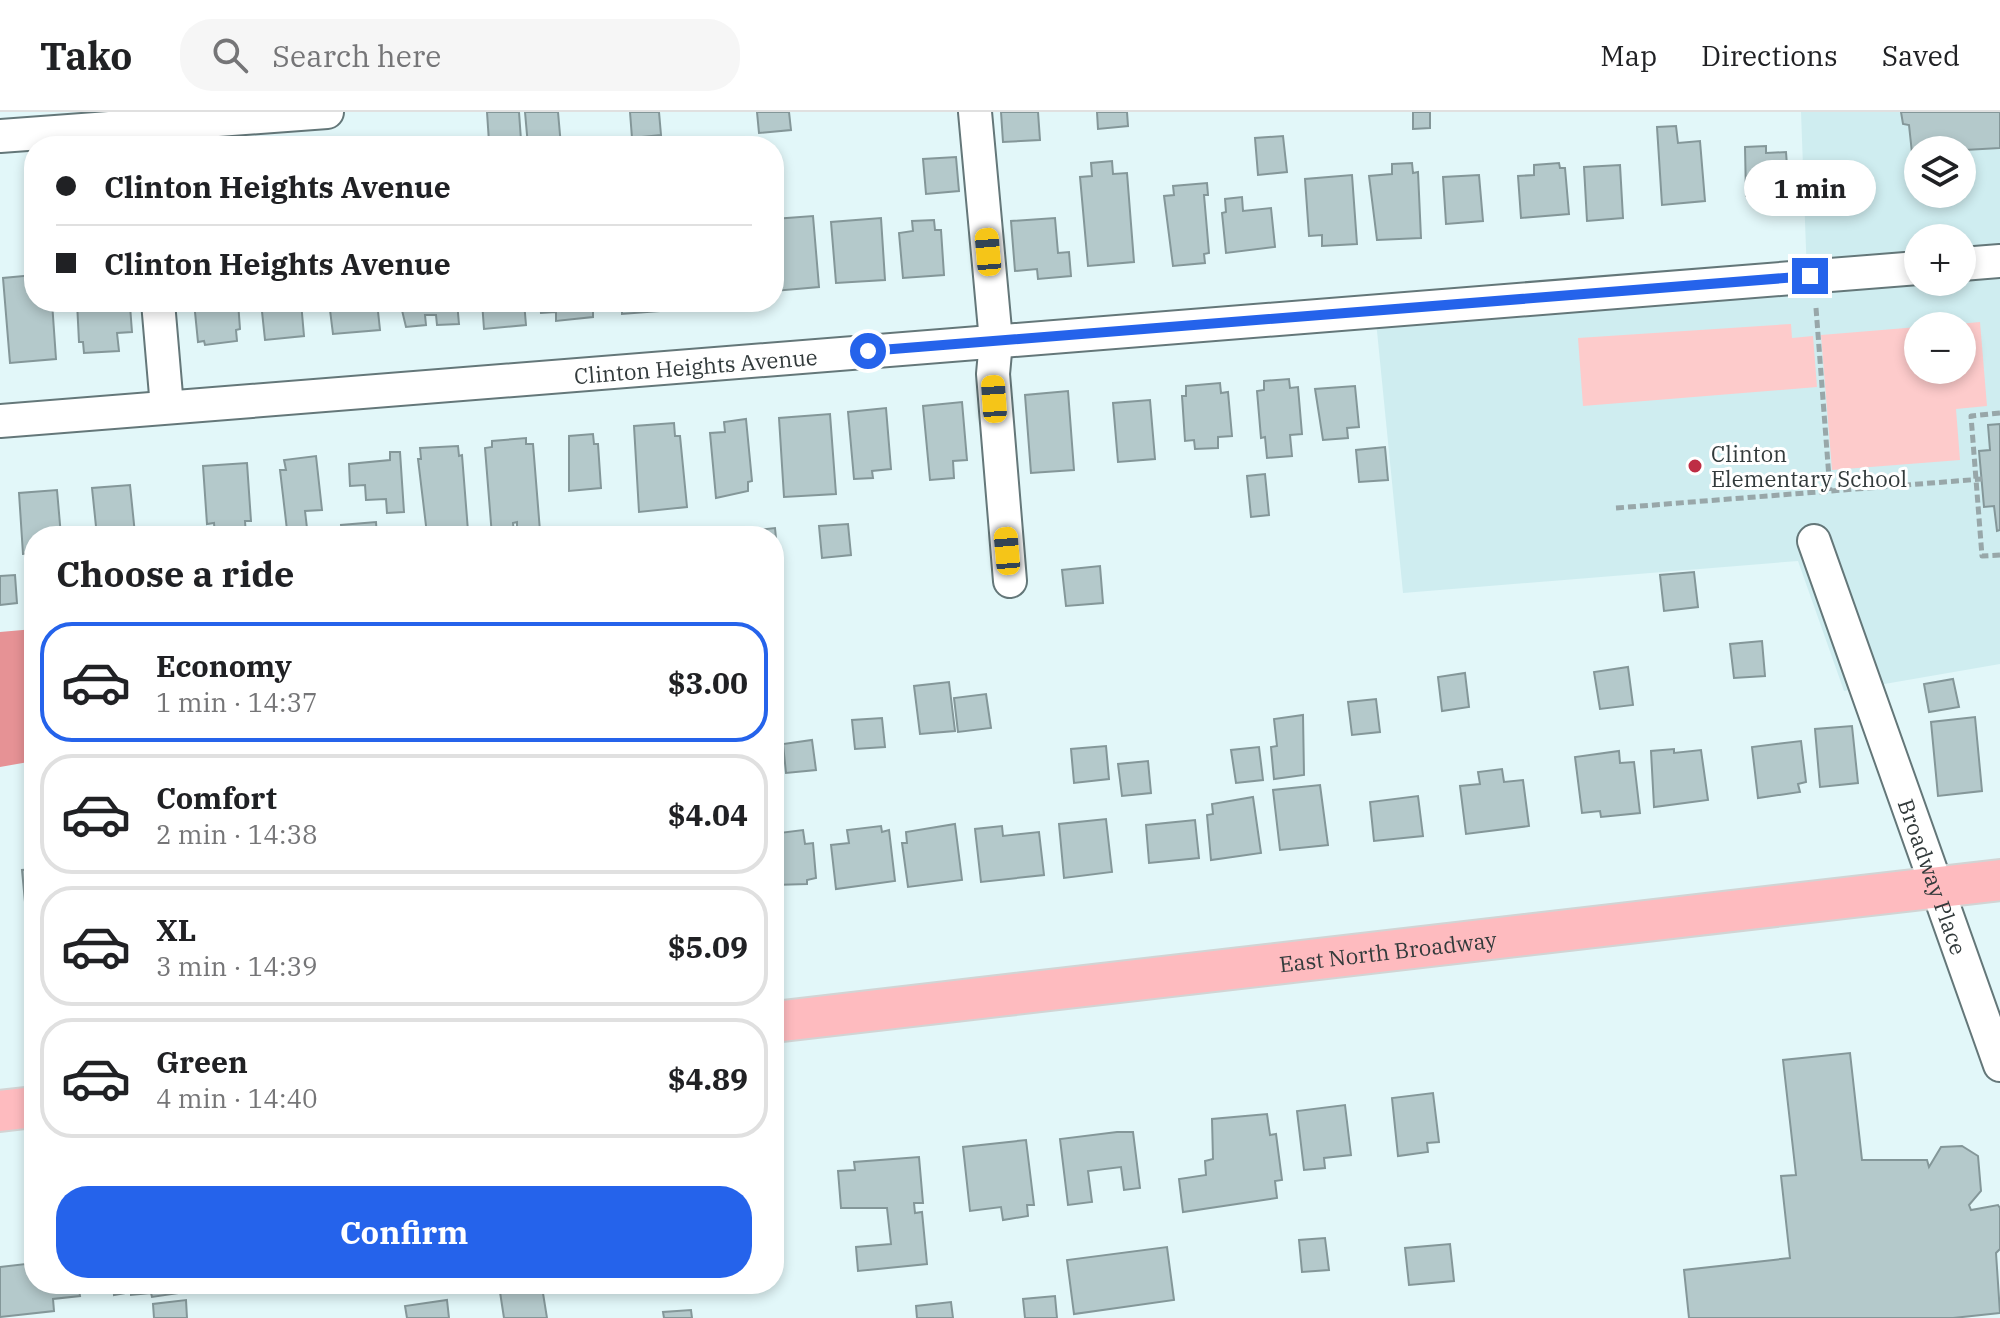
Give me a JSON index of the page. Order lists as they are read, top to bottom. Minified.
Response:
{"streets":{"main road":["East North Broadway"],"street":["Clinton Heights Avenue","Broadway Place"]},"crossings":[["Broadway Place","East North Broadway"]],"places":["Clinton Elementary School"],"page":{"header":"Tako","search":"Search here","nav":["Map","Directions","Saved"],"map_buttons":["+","−"],"banner":["Clinton Heights Avenue","Clinton Heights Avenue"],"bubble":"1 min","heading":"Choose a ride","list":[{"name":"Economy","note":"1 min · 14:37","value":"$3.00"},{"name":"Comfort","note":"2 min · 14:38","value":"$4.04"},{"name":"XL","note":"3 min · 14:39","value":"$5.09"},{"name":"Green","note":"4 min · 14:40","value":"$4.89"}],"buttons":"Confirm"}}
